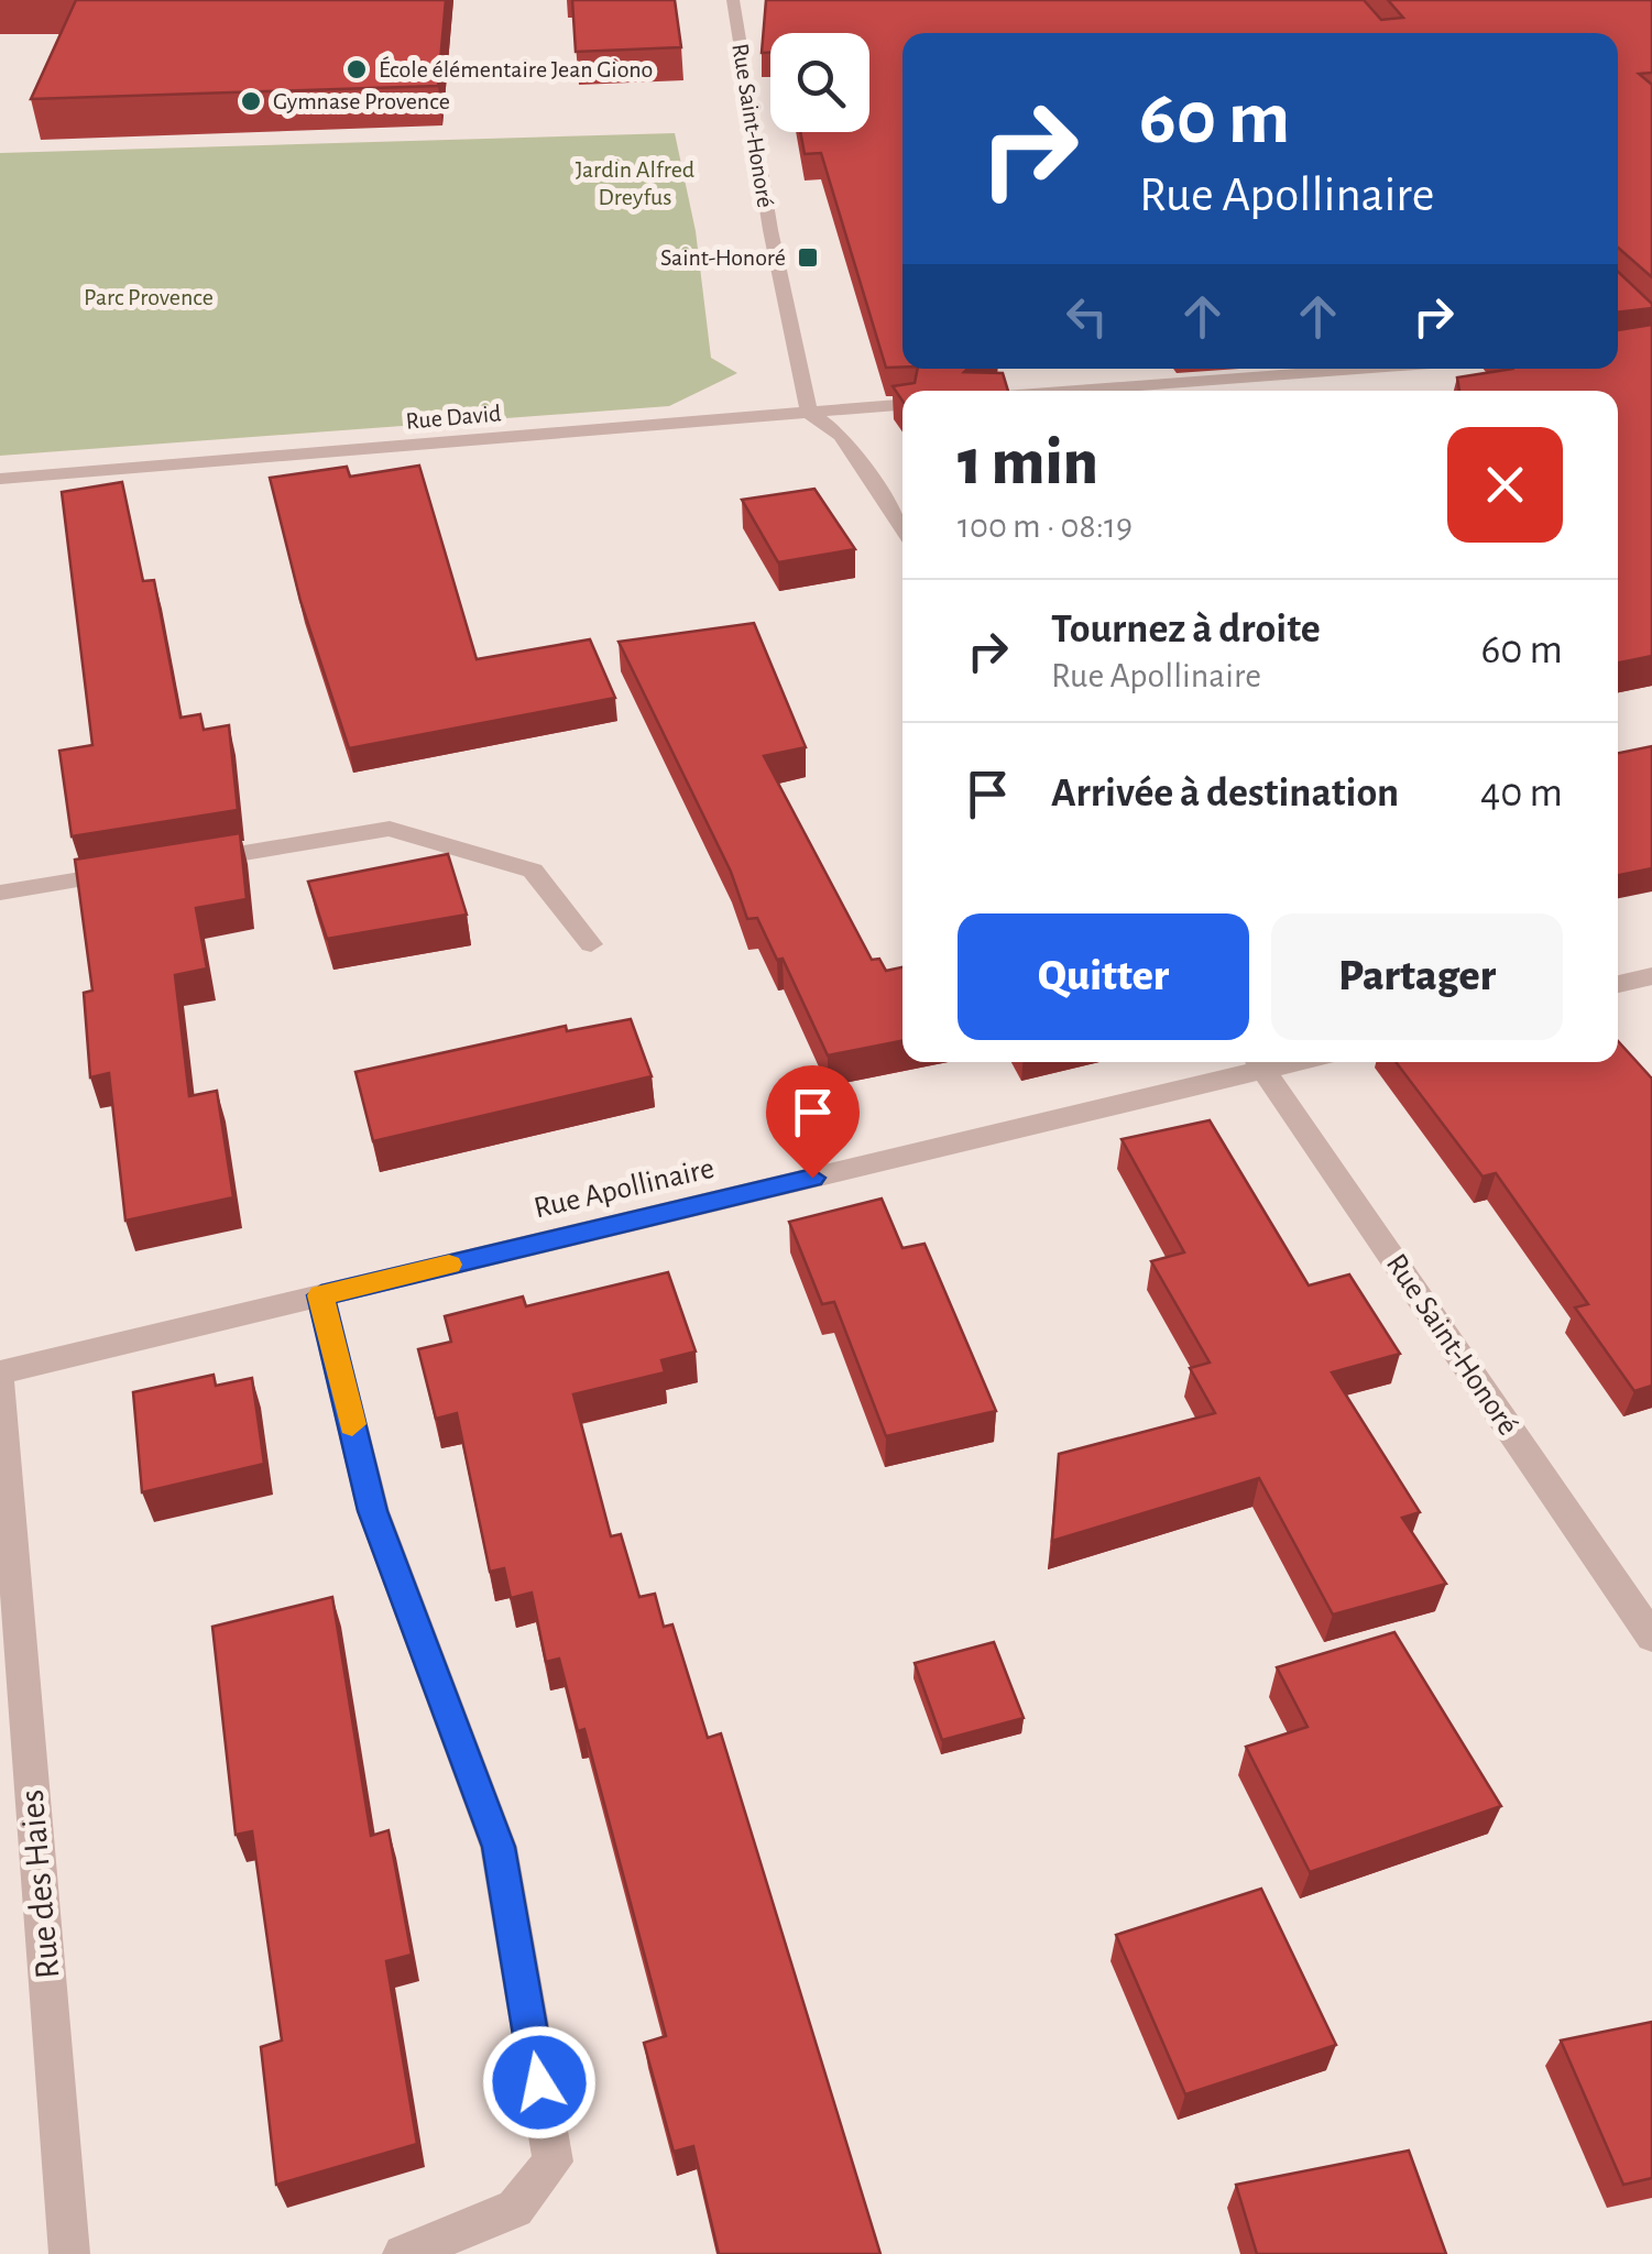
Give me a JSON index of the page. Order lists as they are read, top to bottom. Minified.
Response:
{"streets":{"street":["Rue Saint-Honoré","Rue David","Rue Apollinaire","Rue des Haies"]},"crossings":[["Rue Saint-Honoré","Rue David"],["Rue Saint-Honoré","Rue Apollinaire"]],"parks":["Jardin Alfred Dreyfus","Parc Provence"],"places":{"other":["École élémentaire Jean Giono","Gymnase Provence"],"transit":["Saint-Honoré"]},"page":{"turn":["60 m","Rue Apollinaire"],"heading":["1 min","100 m · 08:19"],"list":[{"name":"Tournez à droite","note":"Rue Apollinaire","value":"60 m"},{"name":"Arrivée à destination","value":"40 m"}],"buttons":["Quitter","Partager"]}}
